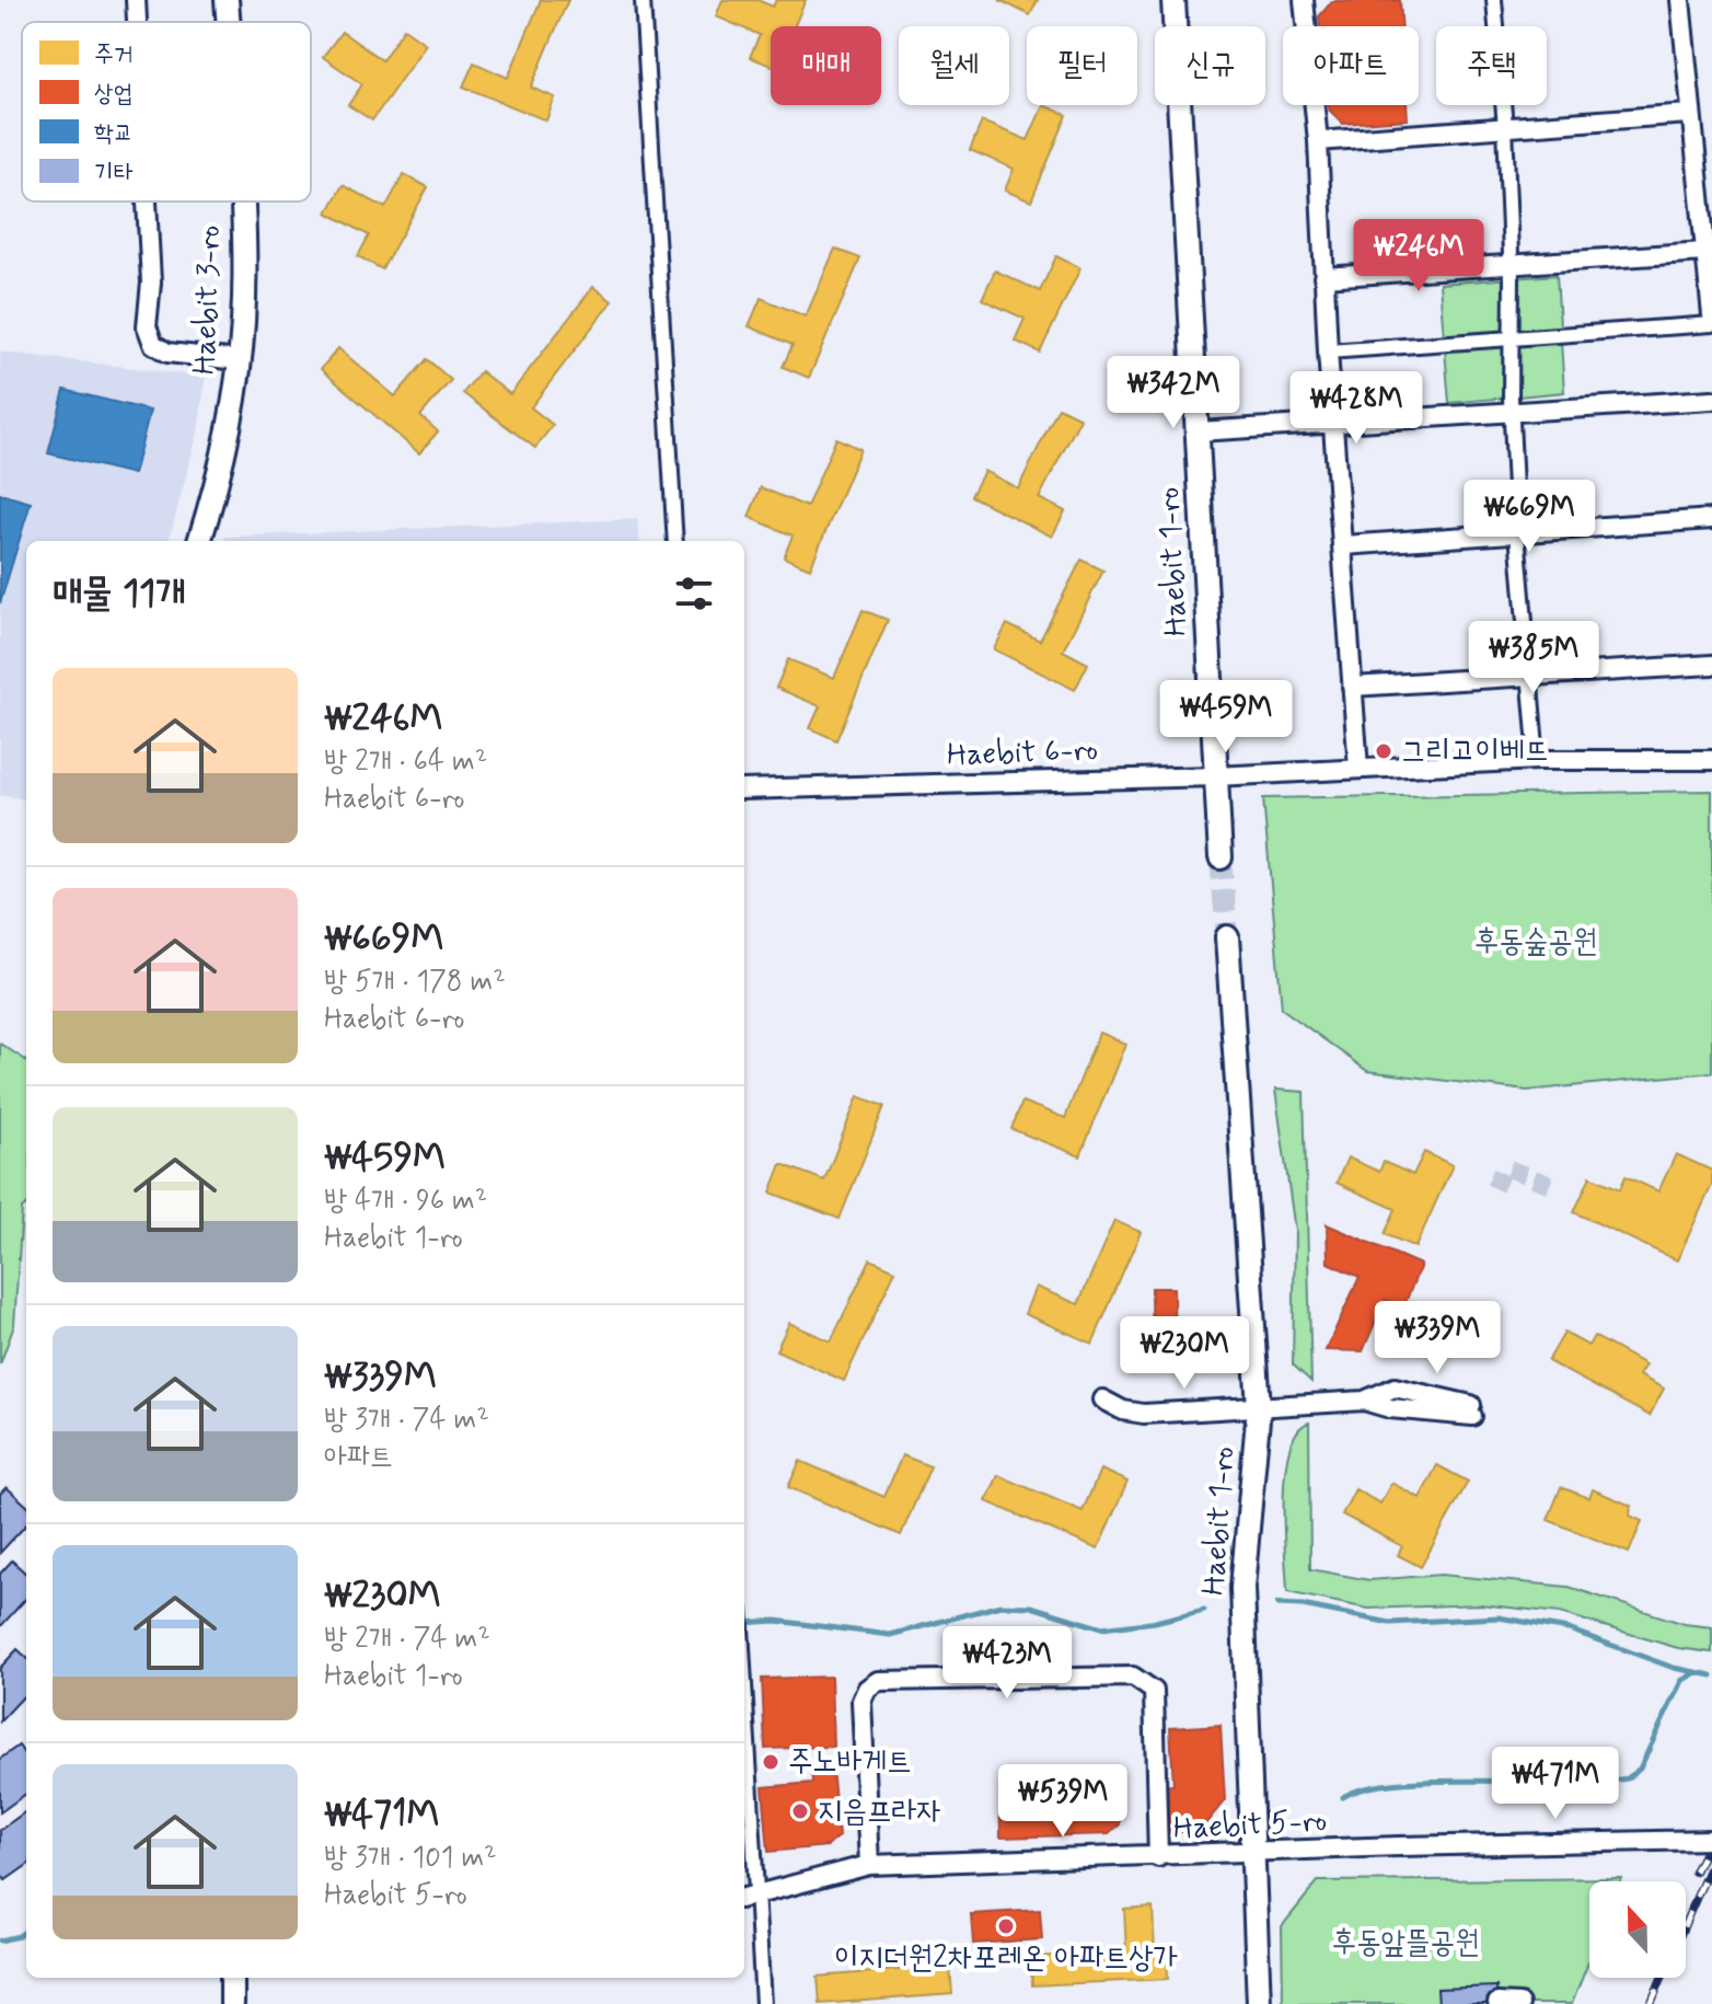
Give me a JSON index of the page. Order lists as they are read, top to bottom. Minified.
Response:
{"streets":{"street":["Haebit 3-ro","Haebit 1-ro","Haebit 6-ro","Haebit 5-ro"]},"crossings":[["Haebit 1-ro","Haebit 6-ro"],["Haebit 1-ro","Haebit 5-ro"]],"parks":["후동숲공원","후동앞뜰공원"],"places":["그리고이베뜨","주노바게트","지음프라자","이지더원2차포레온 아파트상가"],"legend":["주거","상업","학교","기타"],"north":"top","page":{"chip":["매매","월세","필터","신규","아파트","주택"],"price":["₩246M","₩342M","₩428M","₩669M","₩385M","₩459M","₩339M","₩230M","₩423M","₩471M","₩539M"],"heading":"매물 11개","list":[{"name":"₩246M","note":"방 2개 · 64 m² · Haebit 6-ro"},{"name":"₩669M","note":"방 5개 · 178 m² · Haebit 6-ro"},{"name":"₩459M","note":"방 4개 · 96 m² · Haebit 1-ro"},{"name":"₩339M","note":"방 3개 · 74 m² · 아파트"},{"name":"₩230M","note":"방 2개 · 74 m² · Haebit 1-ro"},{"name":"₩471M","note":"방 3개 · 101 m² · Haebit 5-ro"}]}}
